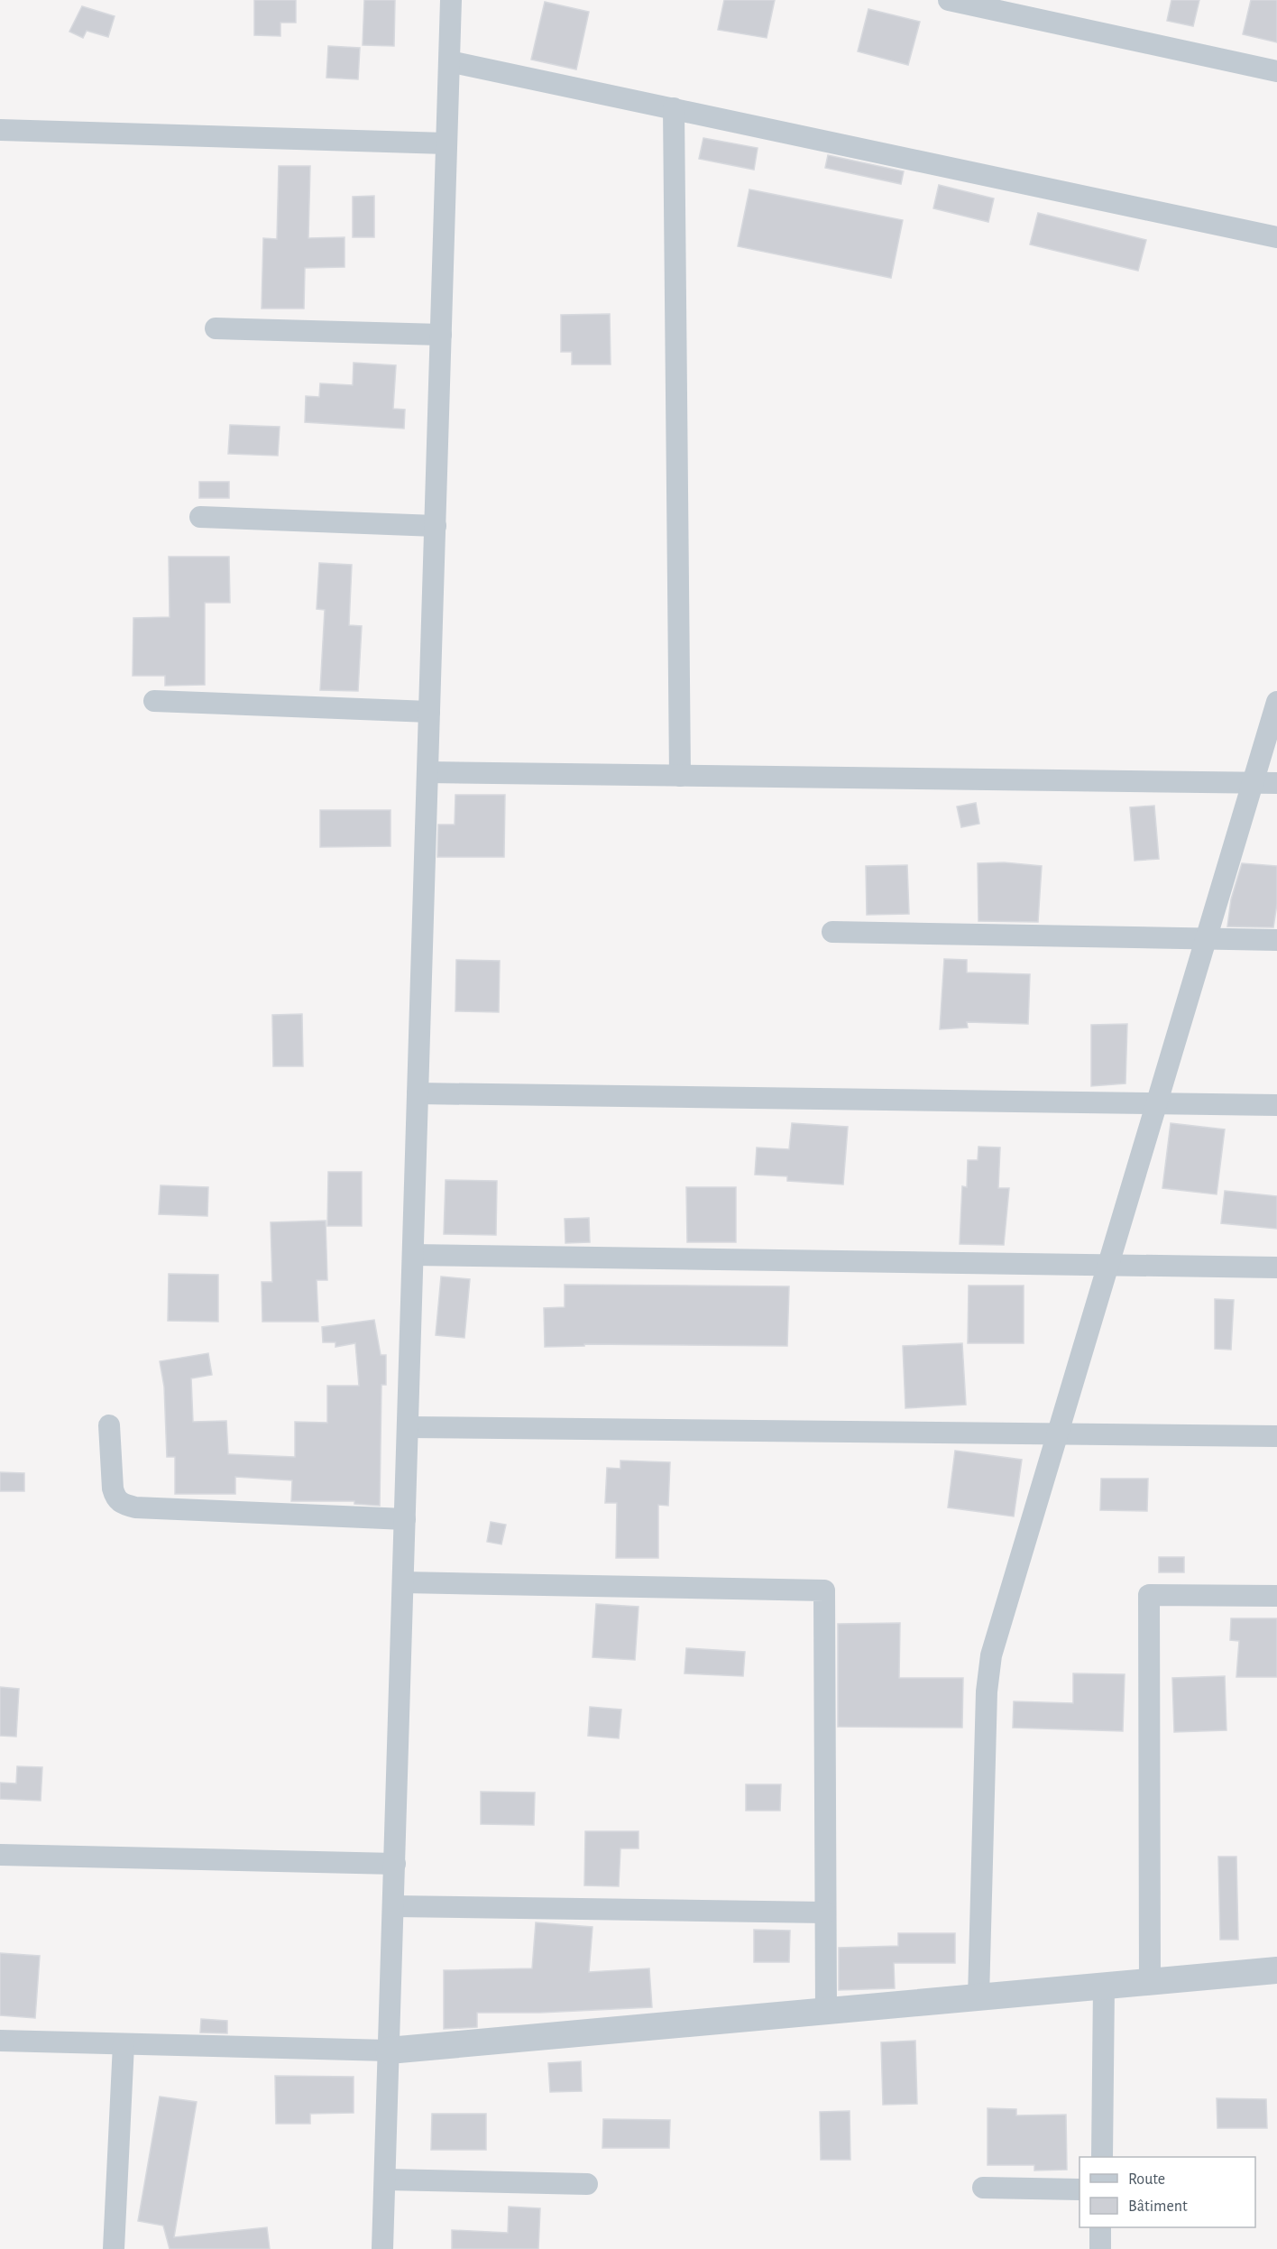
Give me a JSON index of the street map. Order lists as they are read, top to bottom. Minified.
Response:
{"legend":["Route","Bâtiment"]}
